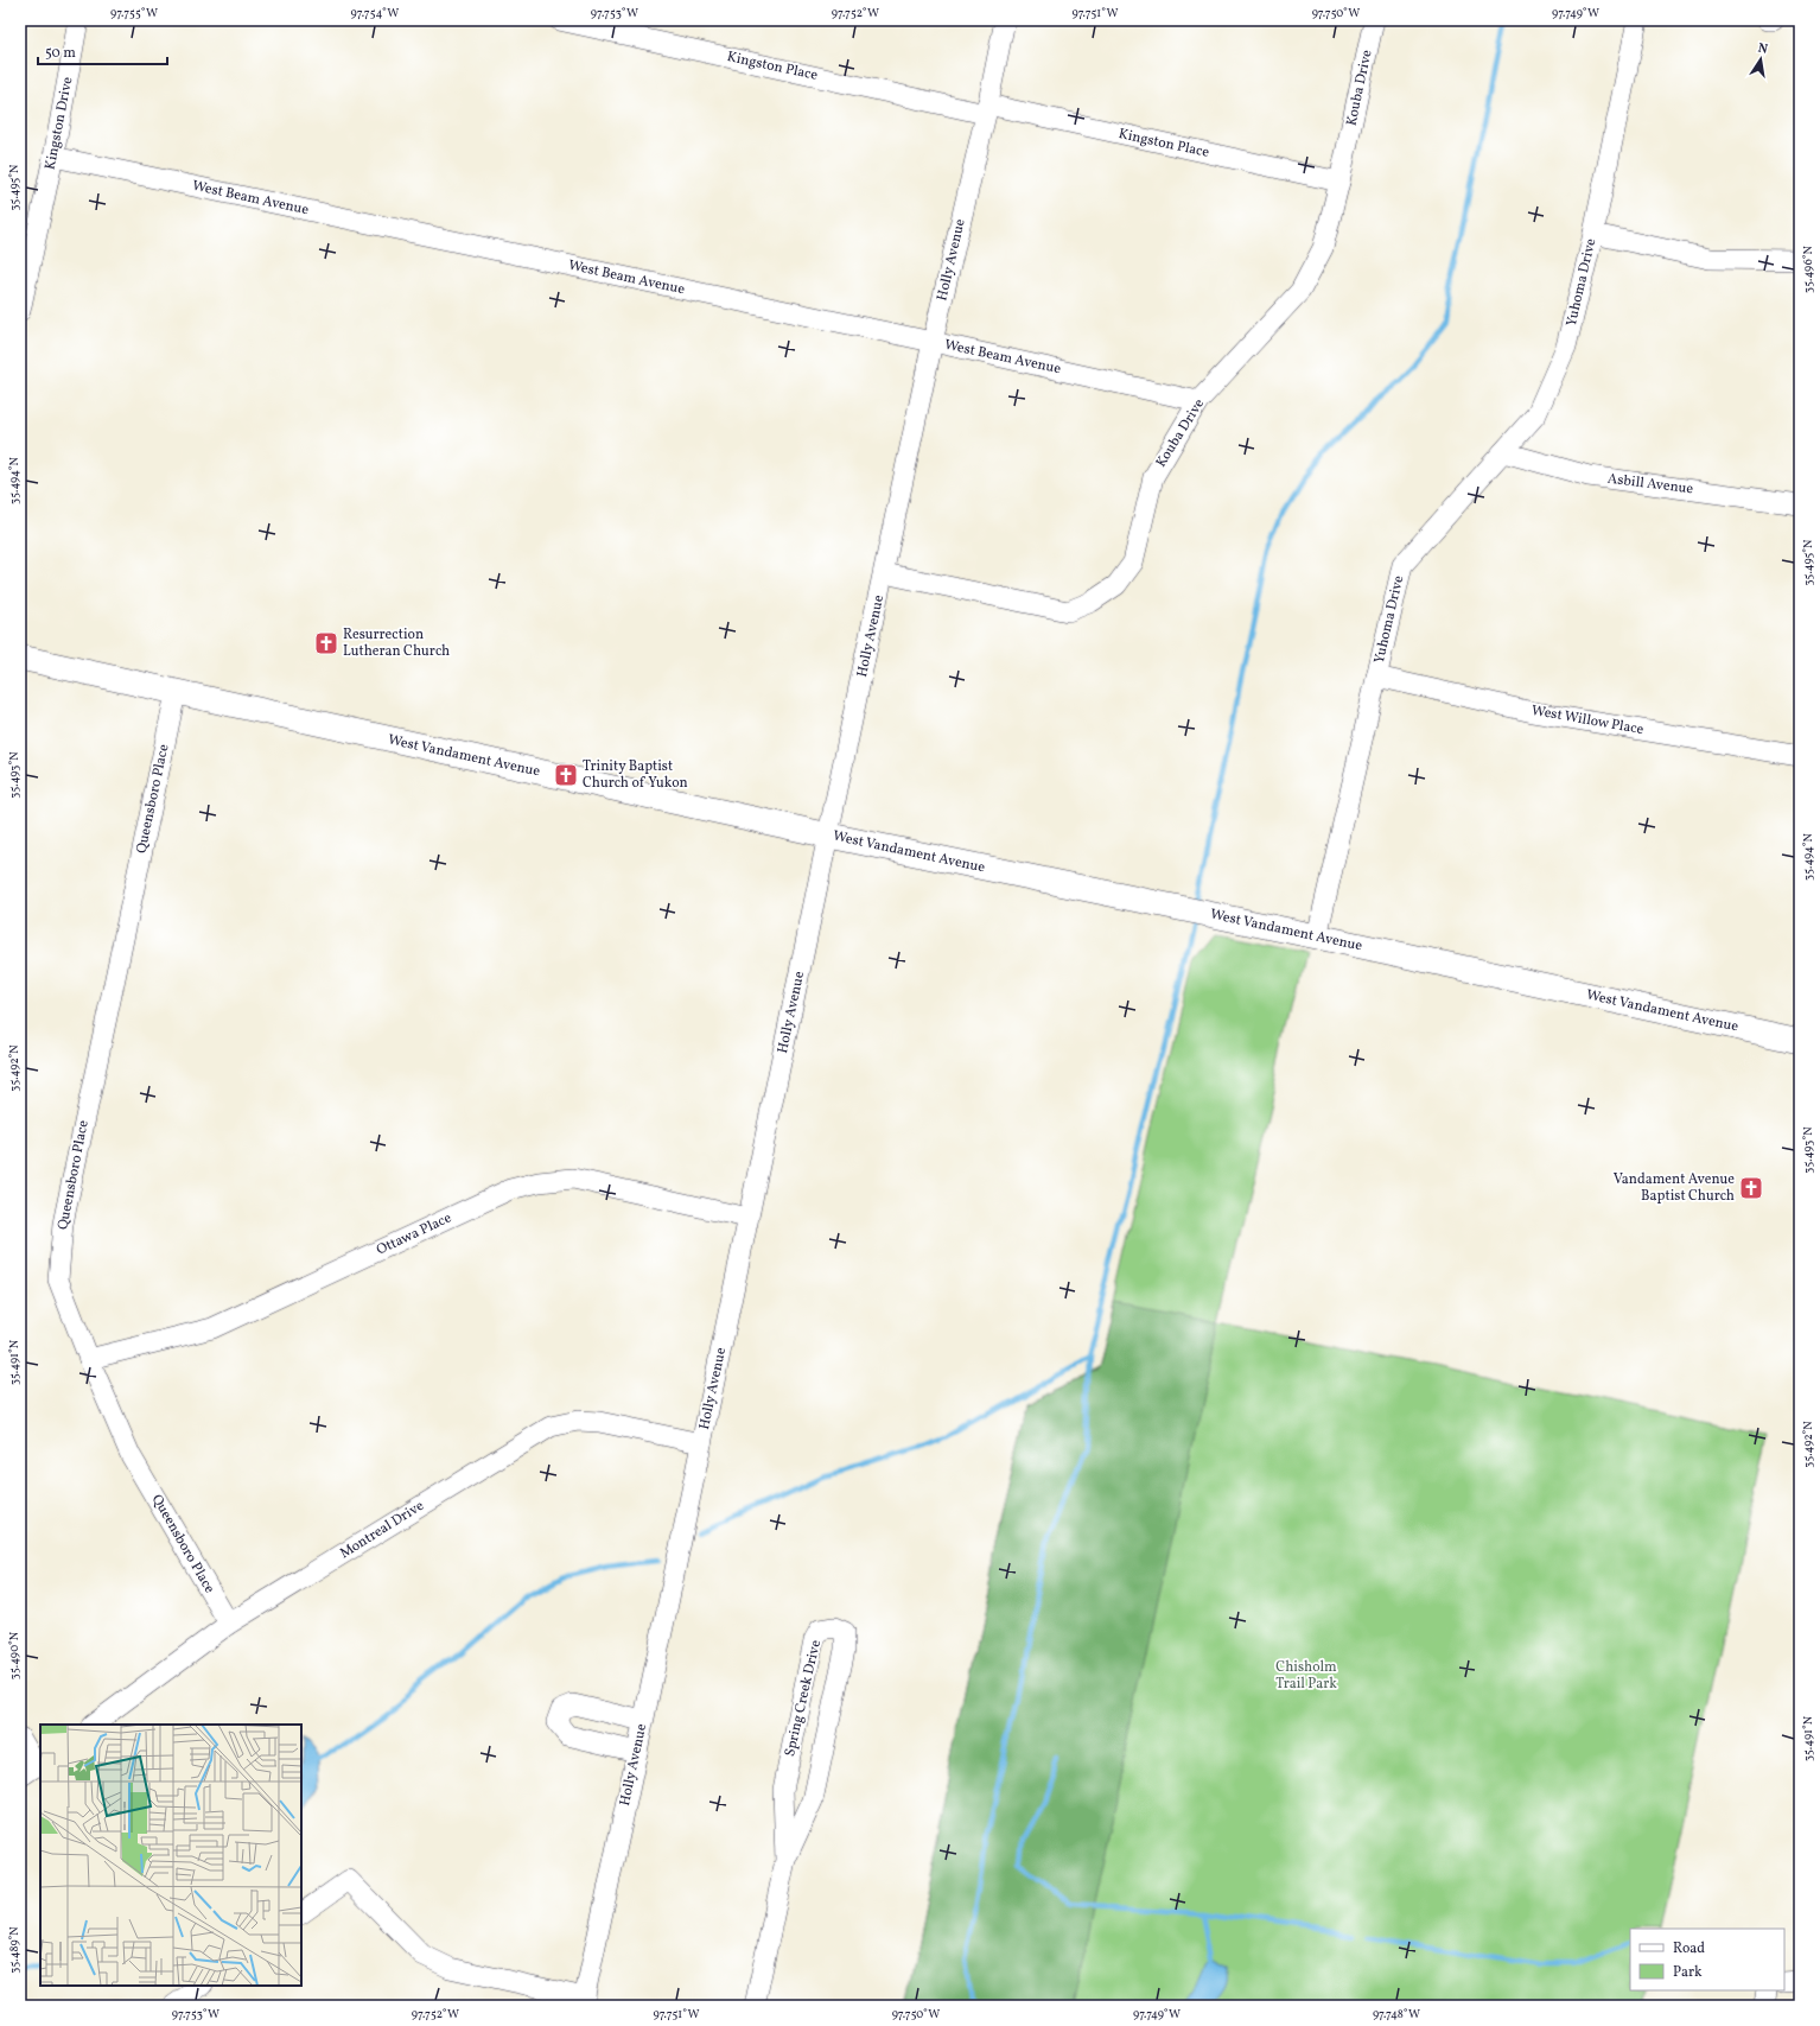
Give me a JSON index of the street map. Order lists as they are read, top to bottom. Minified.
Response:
{"streets":{"street":["Kingston Place","Kouba Drive","Kingston Drive","West Beam Avenue","Holly Avenue","Yuhoma Drive","Asbill Avenue","West Willow Place","West Vandament Avenue","Queensboro Place","Ottawa Place","Montreal Drive","Spring Creek Drive"]},"crossings":[["Kingston Place","Kouba Drive"],["Kingston Place","Holly Avenue"],["Kouba Drive","West Beam Avenue"],["Kouba Drive","Holly Avenue"],["Kingston Drive","West Beam Avenue"],["West Beam Avenue","Holly Avenue"],["Holly Avenue","West Vandament Avenue"],["Holly Avenue","Ottawa Place"],["Holly Avenue","Montreal Drive"],["Yuhoma Drive","Asbill Avenue"],["Yuhoma Drive","West Willow Place"],["Yuhoma Drive","West Vandament Avenue"],["West Vandament Avenue","Queensboro Place"],["Queensboro Place","Ottawa Place"],["Queensboro Place","Montreal Drive"]],"parks":["Chisholm Trail Park"],"places":{"church":["Resurrection Lutheran Church","Trinity Baptist Church of Yukon","Vandament Avenue Baptist Church"]},"legend":["Road","Park"],"scale_bar":"50 m","north":"top","coordinates":["97.755°W","97.754°W","97.753°W","97.752°W","97.751°W","97.750°W","97.749°W","35.495°N","35.496°N","35.494°N","35.493°N","35.492°N","35.491°N","35.490°N","35.489°N","97.748°W"]}
